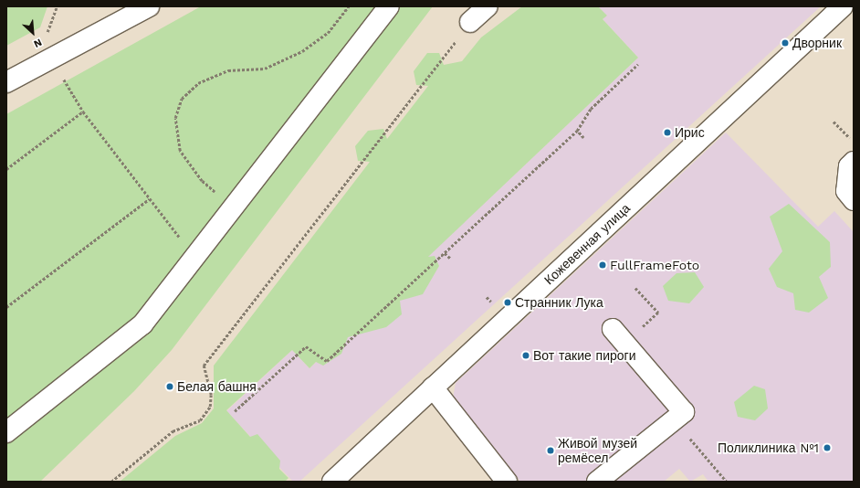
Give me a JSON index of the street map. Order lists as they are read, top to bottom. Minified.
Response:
{"streets":{"street":["Кожевенная улица"]},"places":["Дворник","Ирис","FullFrameFoto","Странник Лука","Вот такие пироги","Белая башня","Поликлиника №1","Живой музей ремёсел"],"north":"bottom right"}
